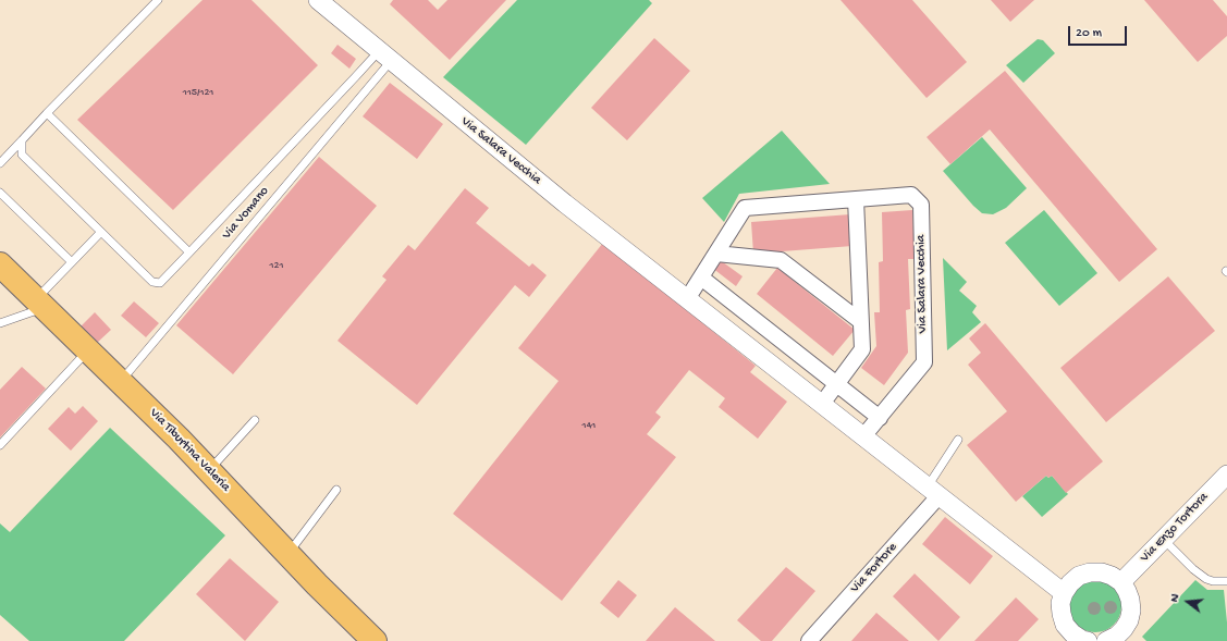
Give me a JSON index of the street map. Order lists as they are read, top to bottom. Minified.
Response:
{"streets":{"main road":["Via Tiburtina Valeria"],"street":["Via Salara Vecchia","Via Enzo Tortora","Via Fortore"],"lane":["Via Vomano"]},"crossings":[["Via Salara Vecchia","Via Vomano"],["Via Salara Vecchia","Via Fortore"],["Via Vomano","Via Tiburtina Valeria"]],"house_numbers":["115/121","121","141"],"scale_bar":"20 m","north":"left"}
